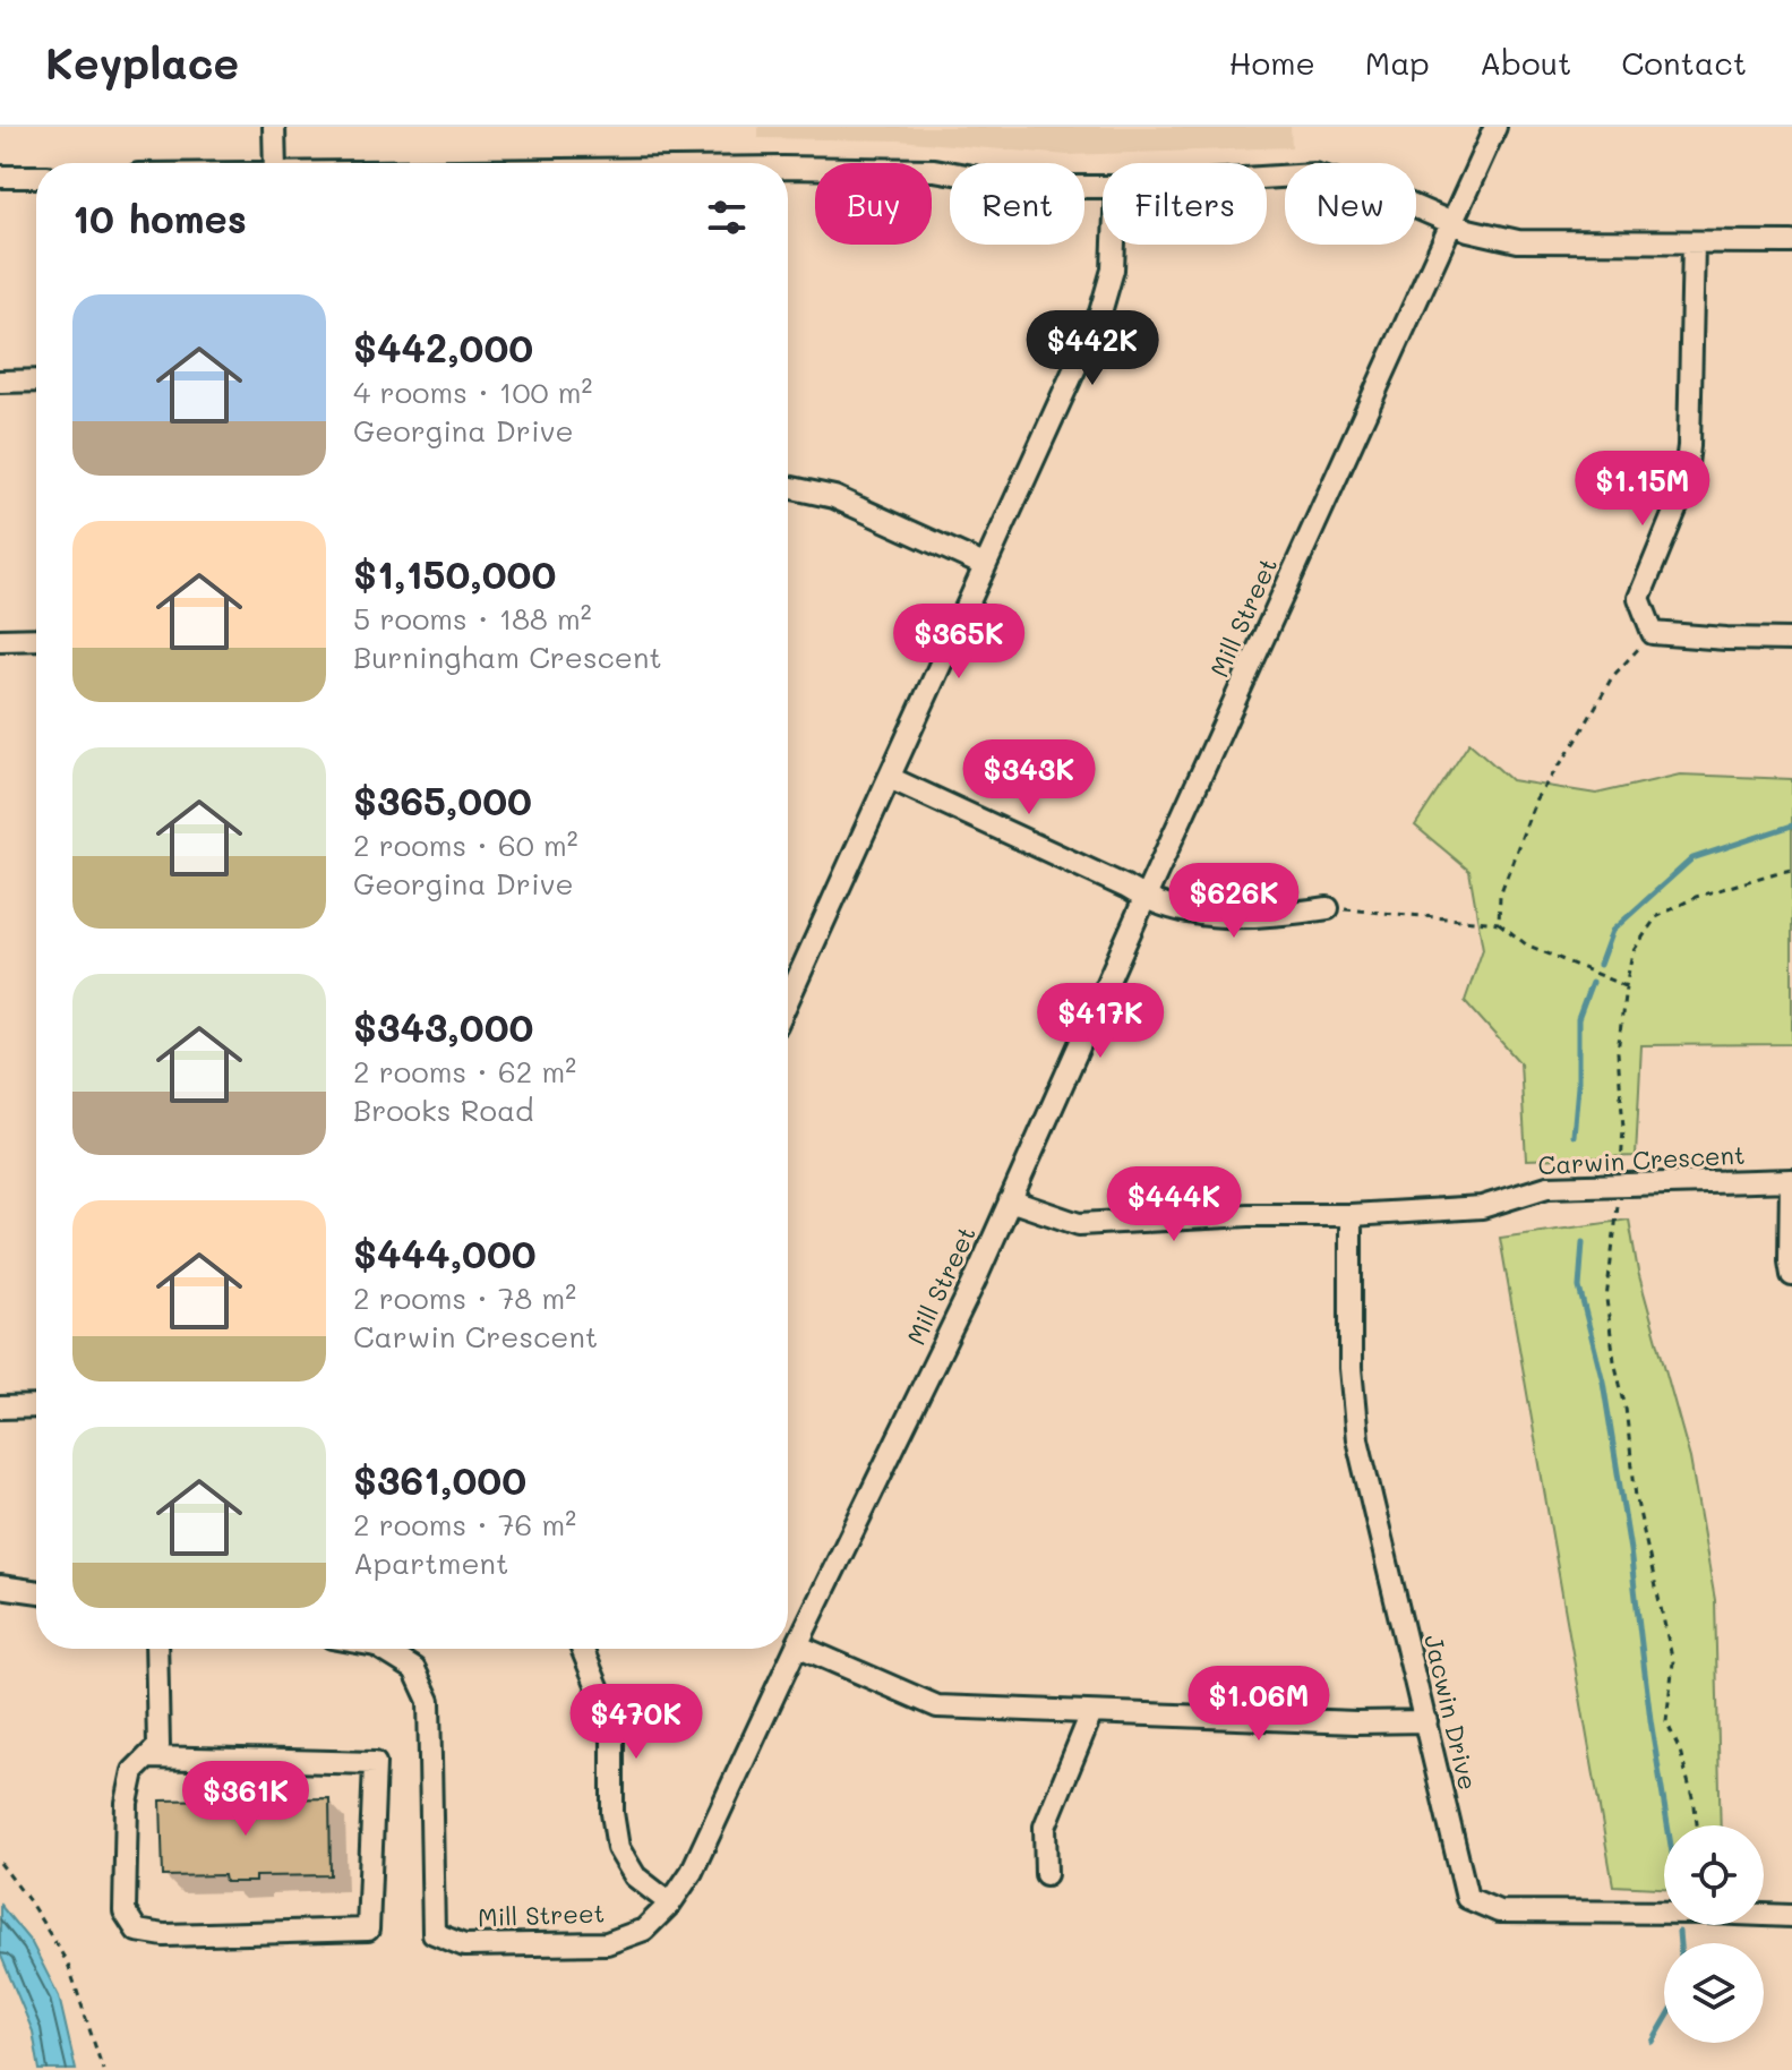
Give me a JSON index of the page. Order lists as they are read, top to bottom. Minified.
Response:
{"streets":{"street":["Mill Street","Carwin Crescent","Jacwin Drive"]},"crossings":[["Mill Street","Carwin Crescent"],["Carwin Crescent","Jacwin Drive"]],"page":{"header":"Keyplace","nav":["Home","Map","About","Contact"],"chip":["Buy","Rent","Filters","New"],"heading":"10 homes","list":[{"name":"$442,000","note":"4 rooms · 100 m² · Georgina Drive"},{"name":"$1,150,000","note":"5 rooms · 188 m² · Burningham Crescent"},{"name":"$365,000","note":"2 rooms · 60 m² · Georgina Drive"},{"name":"$343,000","note":"2 rooms · 62 m² · Brooks Road"},{"name":"$444,000","note":"2 rooms · 78 m² · Carwin Crescent"},{"name":"$361,000","note":"2 rooms · 76 m² · Apartment"}],"price":["$442K","$1.15M","$365K","$343K","$626K","$417K","$444K","$1.06M","$470K","$361K"]}}
